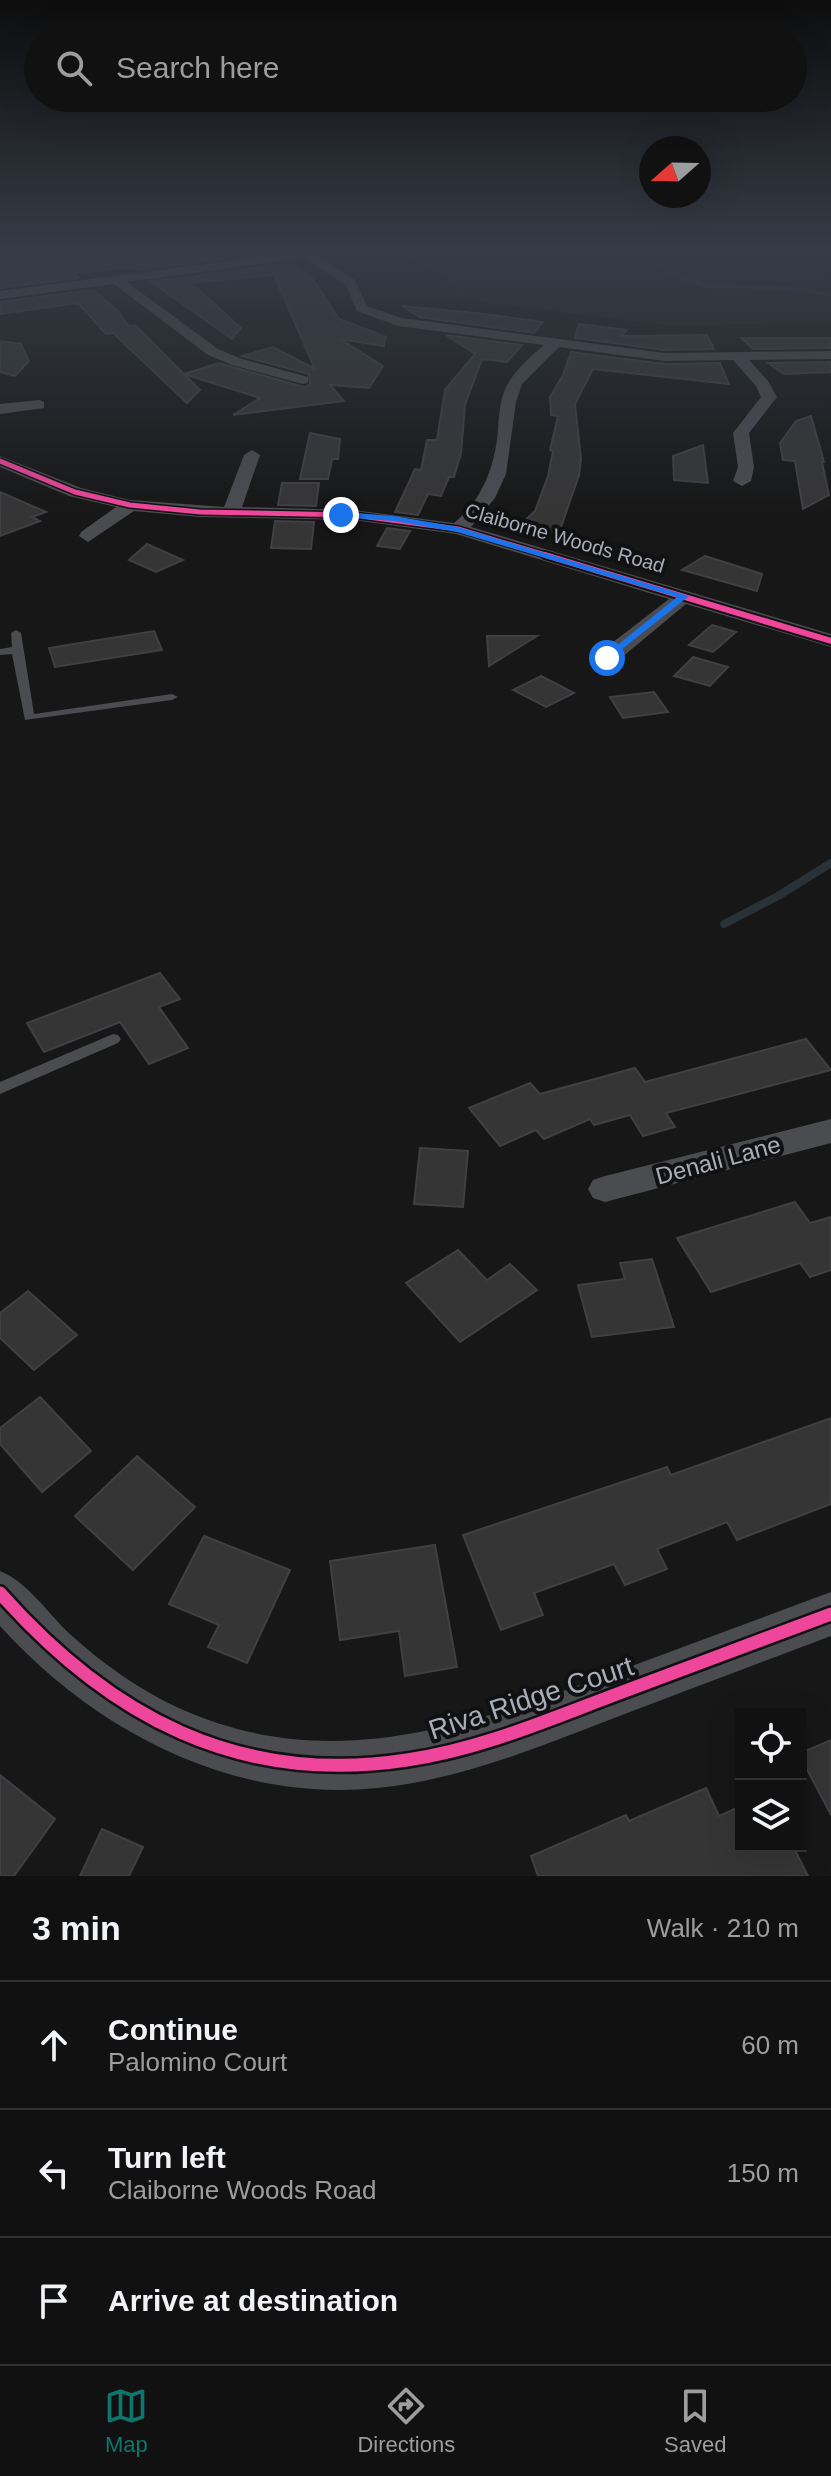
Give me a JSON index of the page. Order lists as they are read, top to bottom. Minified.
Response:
{"streets":{"street":["Claiborne Woods Road","Denali Lane","Riva Ridge Court"]},"north":"left","page":{"search":"Search here","heading":["3 min","Walk · 210 m"],"list":[["Continue","Palomino Court","60 m"],["Turn left","Claiborne Woods Road","150 m"],"Arrive at destination"],"nav":["Map","Directions","Saved"]}}
